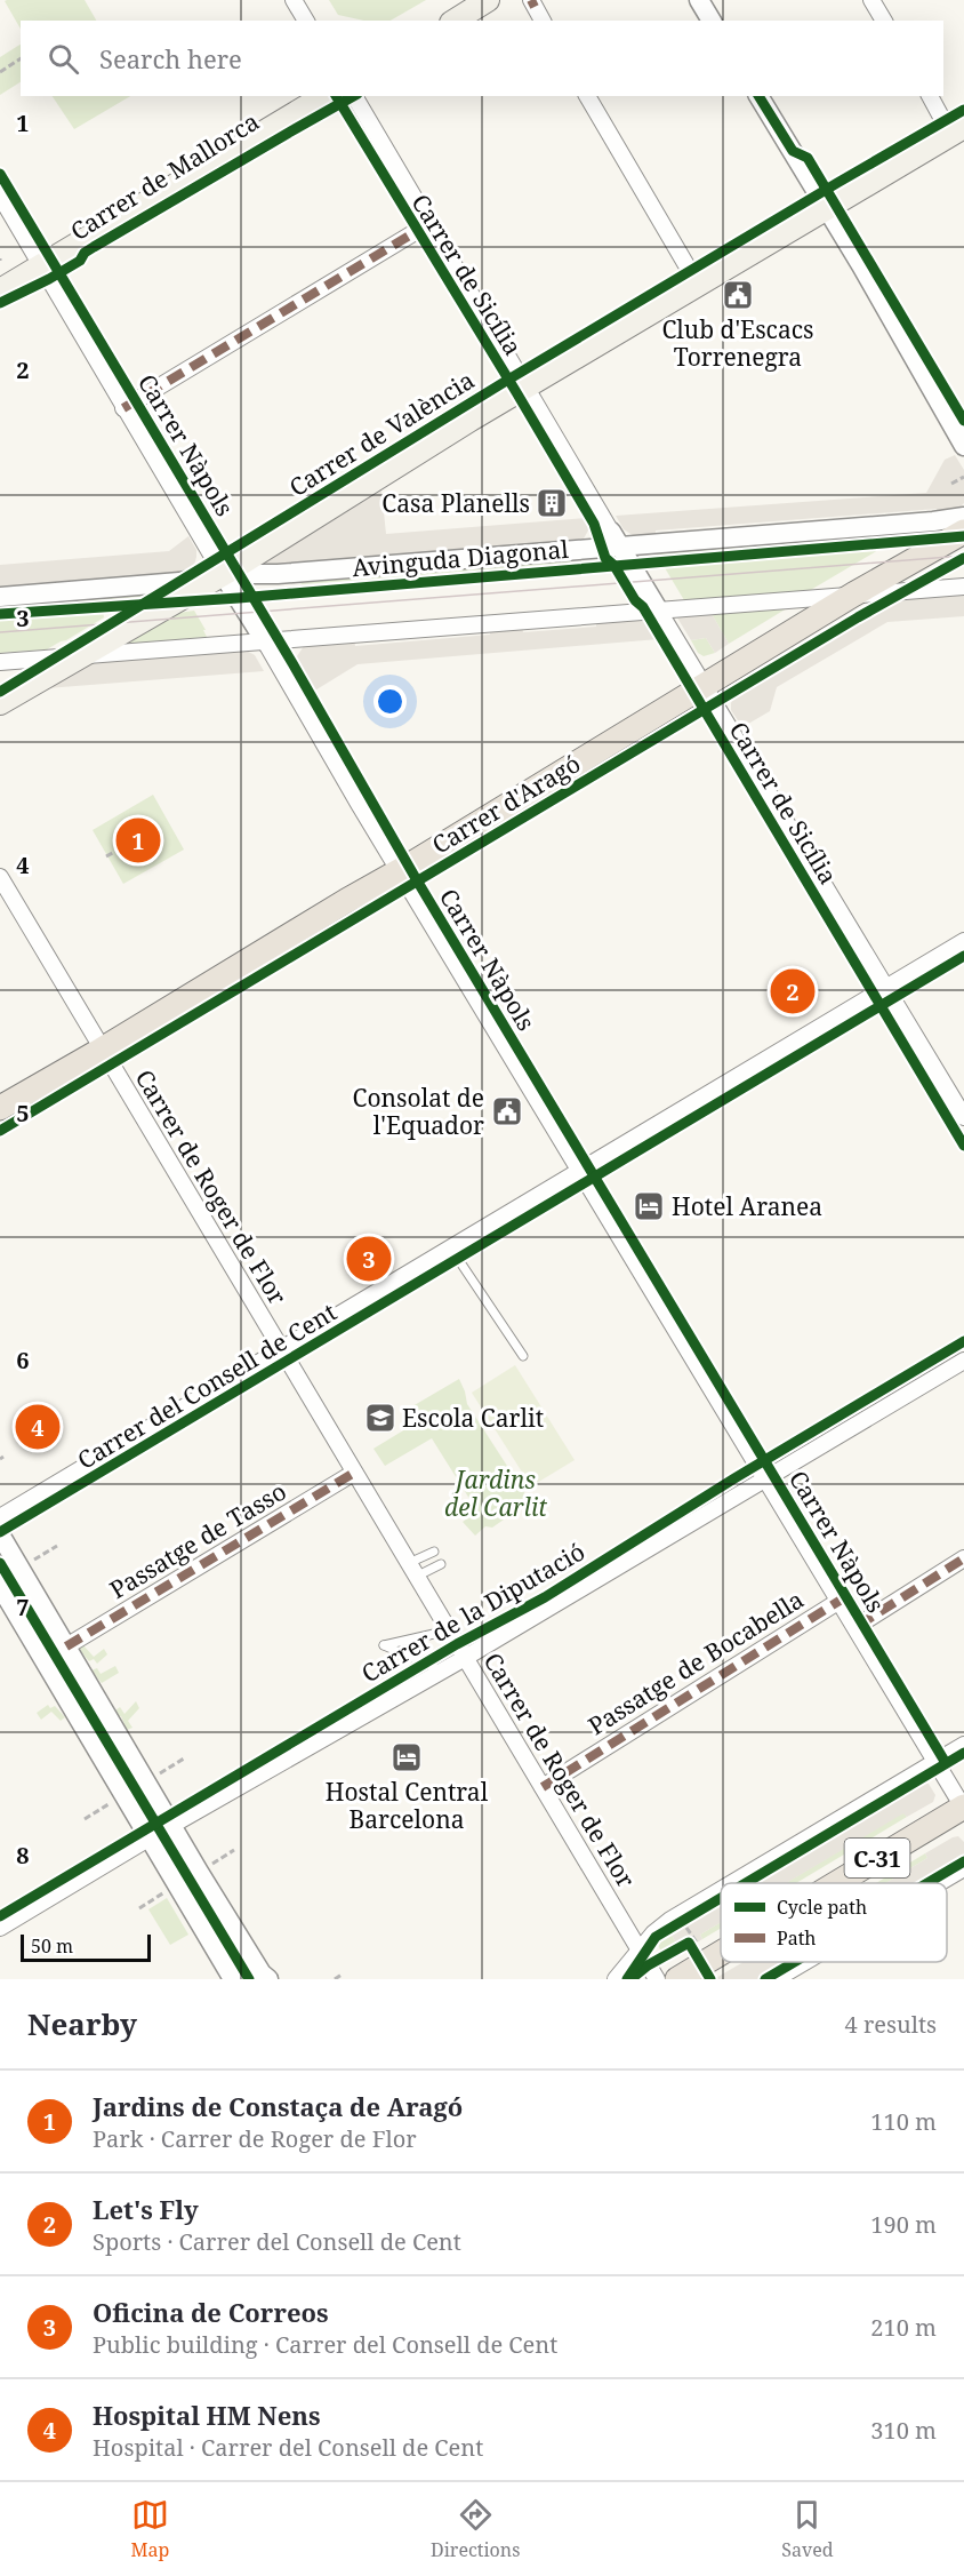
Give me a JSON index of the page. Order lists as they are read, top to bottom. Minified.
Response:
{"streets":{"main road":["Carrer de Mallorca","Carrer de València","Carrer d'Aragó","C-31"],"street":["Carrer de Sicília","Carrer de Roger de Flor","Carrer del Consell de Cent","Passatge de Tasso","Carrer de la Diputació","Passatge de Bocabella"],"cycle path":["Carrer Nàpols","Avinguda Diagonal"]},"crossings":[["Carrer de Sicília","Carrer de València"],["Carrer de Sicília","Carrer d'Aragó"],["Carrer de Sicília","Carrer del Consell de Cent"],["Carrer d'Aragó","Carrer de Roger de Flor"],["Carrer de Roger de Flor","Carrer del Consell de Cent"],["Carrer de Roger de Flor","Passatge de Tasso"],["Carrer de Roger de Flor","Carrer de la Diputació"],["Carrer de Roger de Flor","Passatge de Bocabella"]],"parks":["Jardins del Carlit"],"places":{"public building":["Club d'Escacs Torrenegra","Consolat de l'Equador"],"building":["Casa Planells"],"hotel":["Hotel Aranea","Hostal Central Barcelona"],"school or university":["Escola Carlit"]},"legend":["Cycle path","Path"],"scale_bar":"50 m","page":{"search":"Search here","pins":["1","2","3","4"],"scale":"50 m","heading":["Nearby","4 results"],"list":[{"mark":"1","name":"Jardins de Constaça de Aragó","note":"Park · Carrer de Roger de Flor","value":"110 m"},{"mark":"2","name":"Let's Fly","note":"Sports · Carrer del Consell de Cent","value":"190 m"},{"mark":"3","name":"Oficina de Correos","note":"Public building · Carrer del Consell de Cent","value":"210 m"},{"mark":"4","name":"Hospital HM Nens","note":"Hospital · Carrer del Consell de Cent","value":"310 m"}],"nav":["Map","Directions","Saved"]},"grid":{"rows":["1","2","3","4","5","6","7","8"]}}
